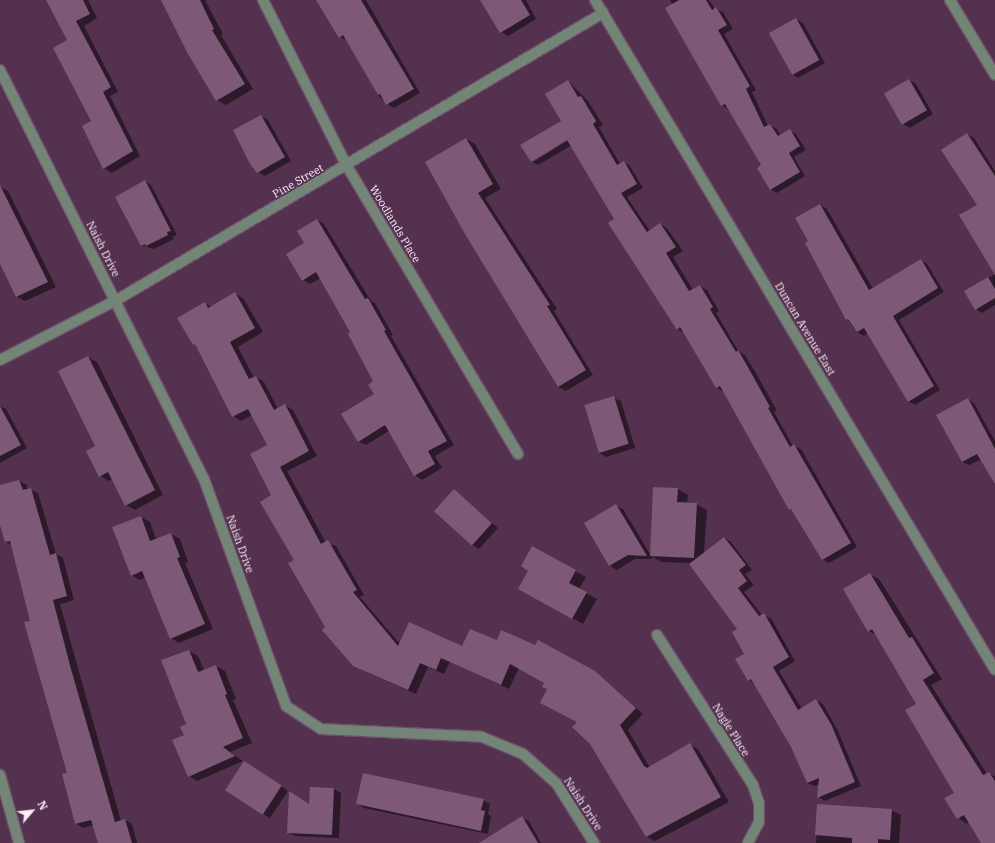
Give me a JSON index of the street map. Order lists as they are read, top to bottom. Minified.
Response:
{"streets":{"street":["Pine Street","Woodlands Place","Naish Drive","Duncan Avenue East","Nagle Place"]},"crossings":[["Pine Street","Woodlands Place"],["Pine Street","Naish Drive"],["Pine Street","Duncan Avenue East"]],"north":"top right"}
